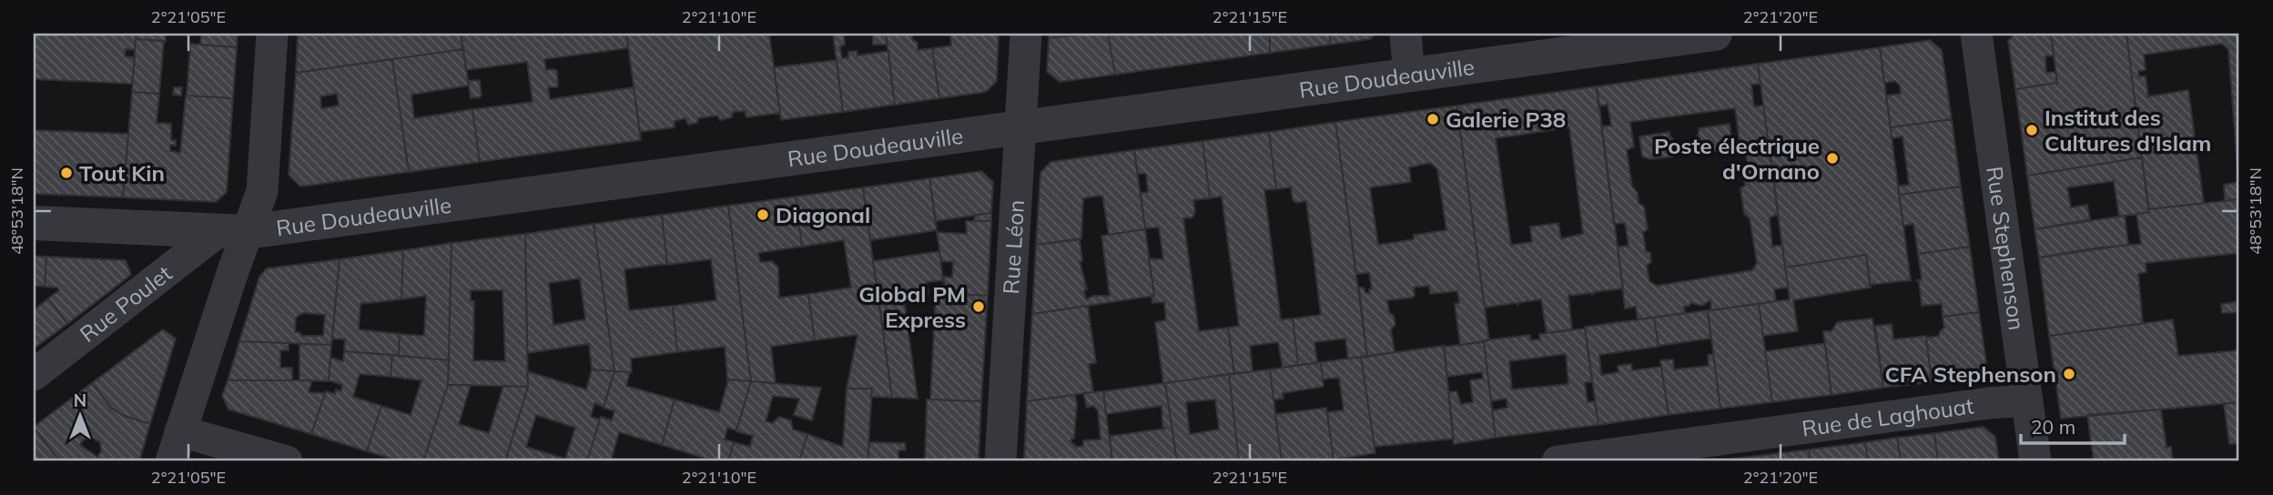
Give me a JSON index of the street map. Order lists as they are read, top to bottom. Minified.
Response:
{"streets":{"street":["Rue Doudeauville","Rue Léon","Rue Stephenson","Rue Poulet","Rue de Laghouat"]},"crossings":[["Rue Doudeauville","Rue Léon"],["Rue Doudeauville","Rue Poulet"],["Rue Stephenson","Rue de Laghouat"]],"places":["Galerie P38","Institut des Cultures d'Islam","Poste électrique d'Ornano","Tout Kin","Diagonal","Global PM Express","CFA Stephenson"],"scale_bar":"20 m","north":"top","coordinates":["2°21'05\"E","2°21'10\"E","2°21'15\"E","2°21'20\"E","48°53'18\"N"]}
